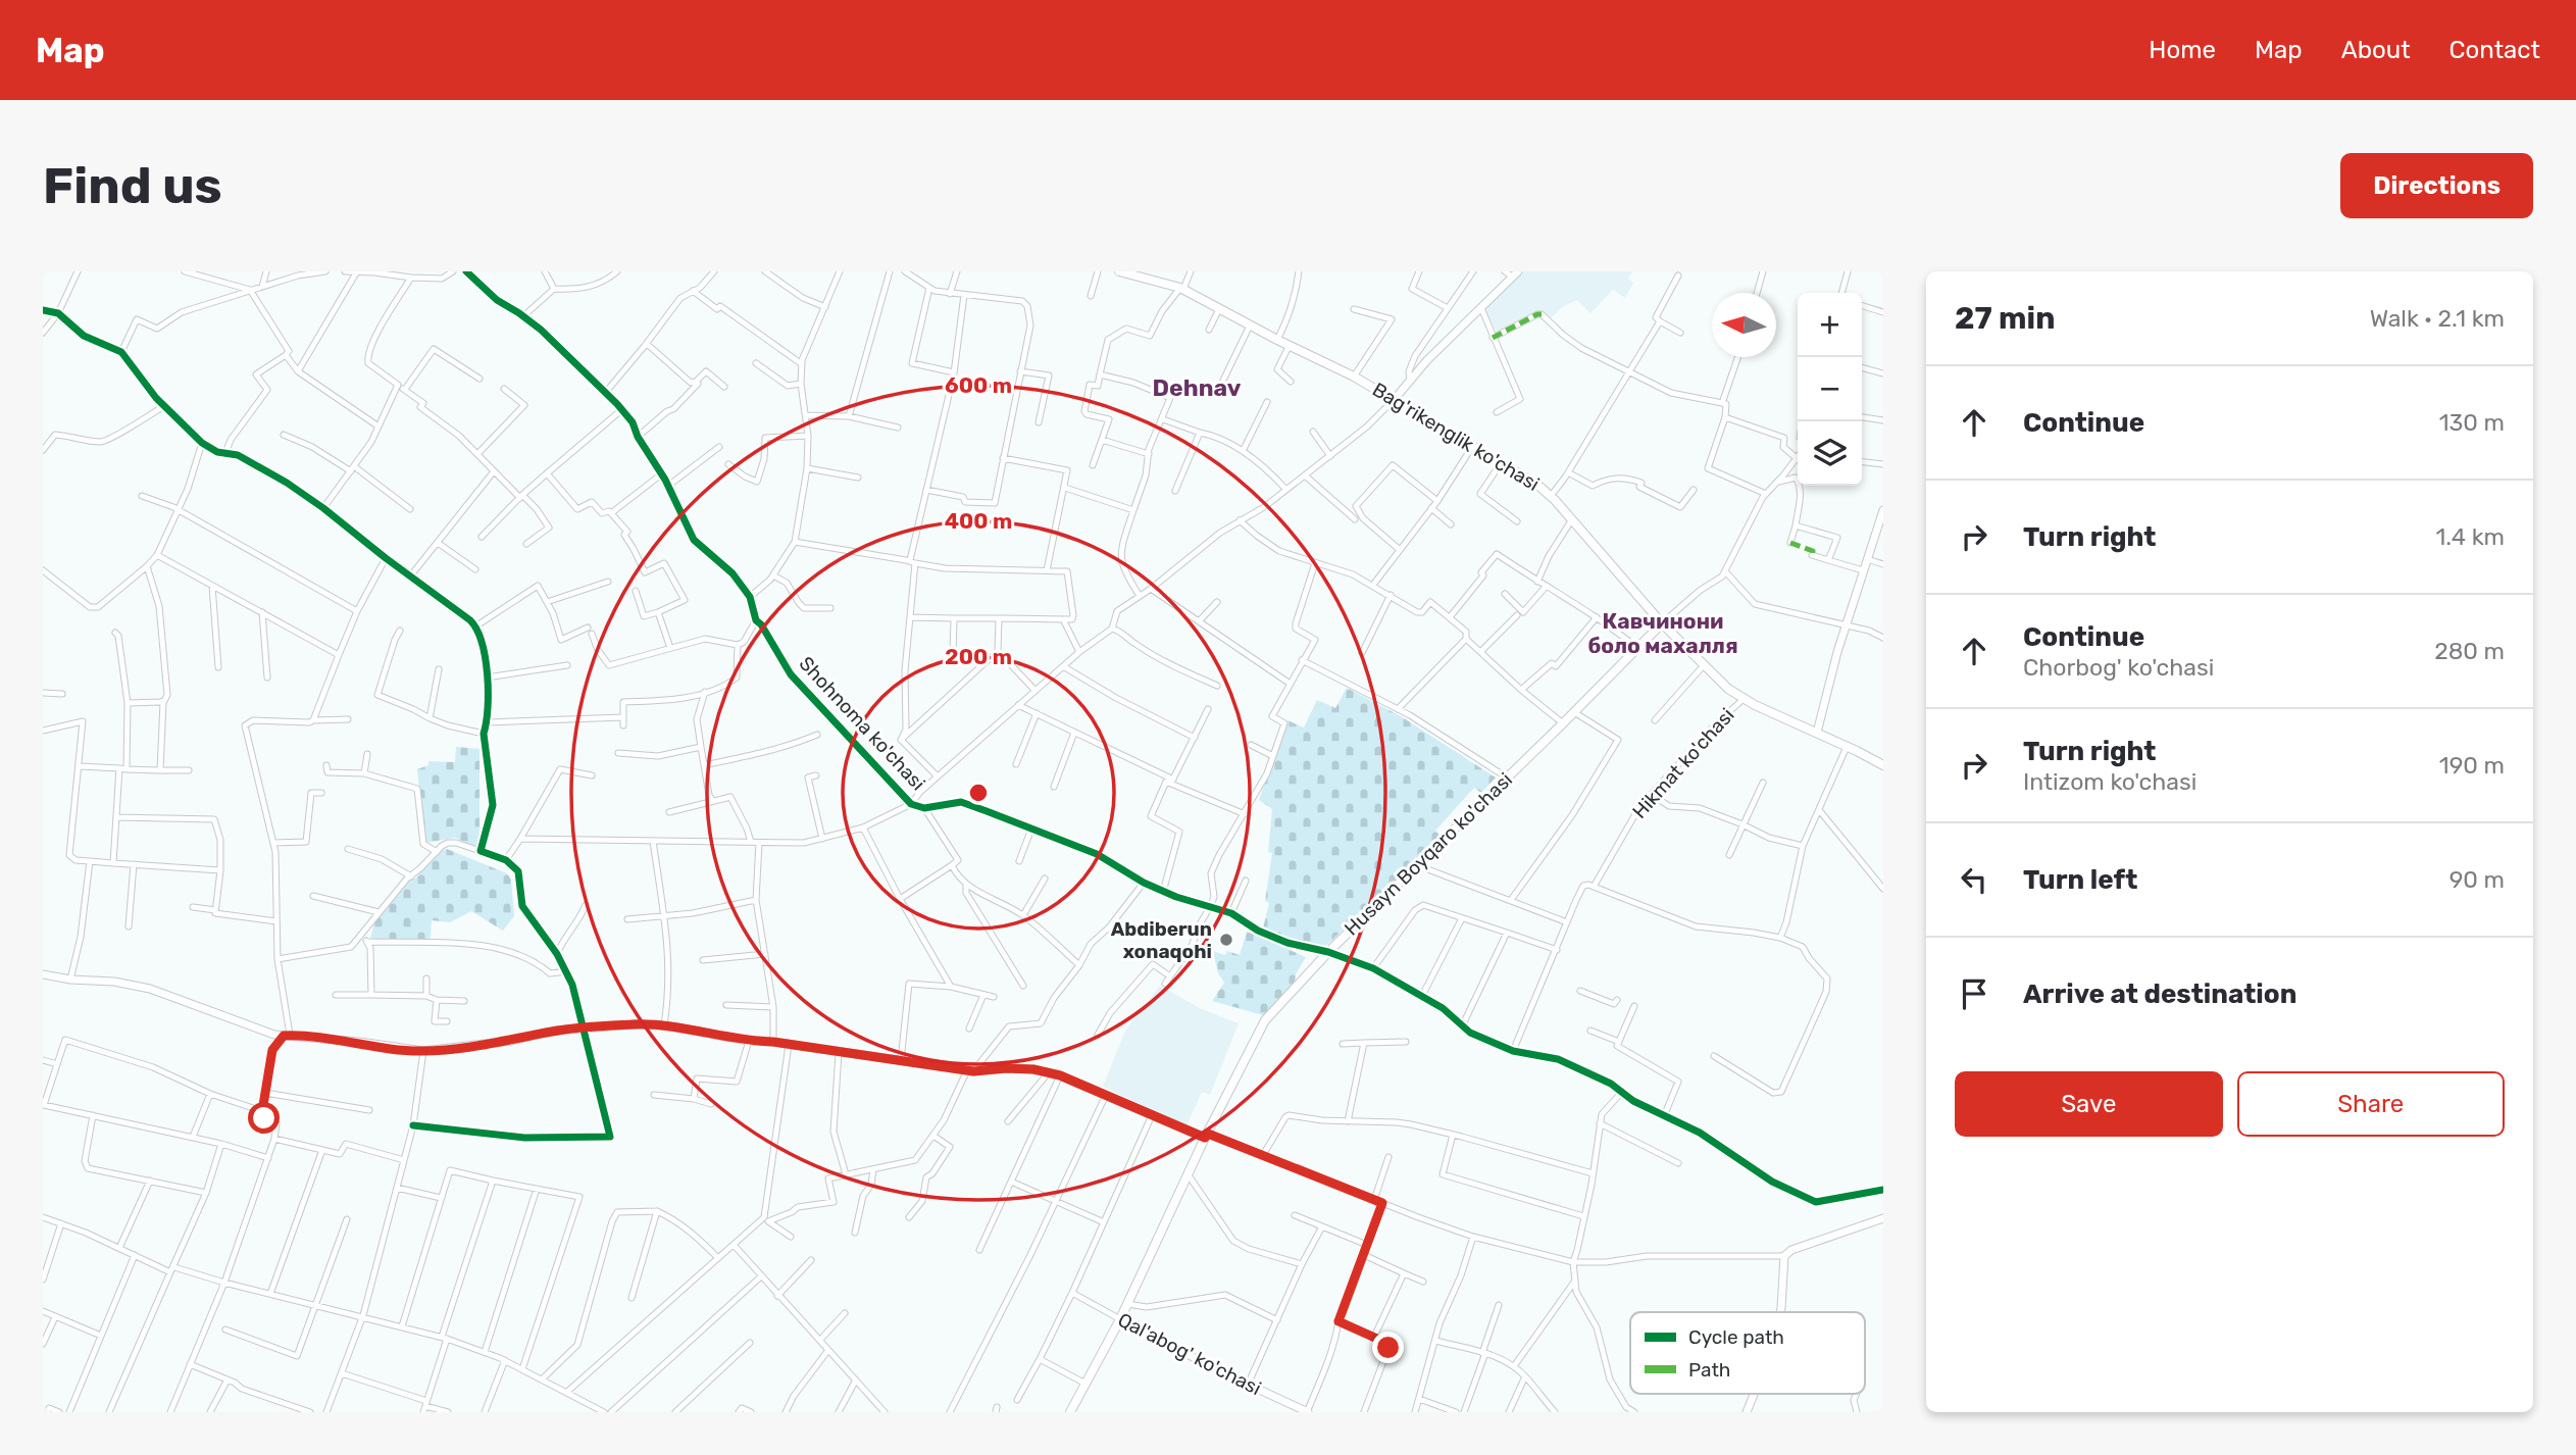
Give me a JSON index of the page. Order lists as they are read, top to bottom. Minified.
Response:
{"streets":{"main road":["Bag'rikenglik ko'chasi","Husayn Boyqaro ko'chasi"],"street":["Shohnoma ko'chasi","Hikmat ko'chasi","Qal'abog' ko'chasi"]},"crossings":[["Bag'rikenglik ko'chasi","Hikmat ko'chasi"],["Bag'rikenglik ko'chasi","Husayn Boyqaro ko'chasi"],["Shohnoma ko'chasi","Hikmat ko'chasi"],["Shohnoma ko'chasi","Husayn Boyqaro ko'chasi"],["Husayn Boyqaro ko'chasi","Qal'abog' ko'chasi"]],"districts":["Dehnav","Кавчинони боло махалля"],"places":["Abdiberun xonaqohi"],"legend":["Cycle path","Path"],"north":"left","page":{"header":"Map","nav":["Home","Map","About","Contact"],"buttons":["Directions",["Save","Share"]],"title":"Find us","heading":["27 min","Walk · 2.1 km"],"map_buttons":["+","−"],"list":[["Continue","130 m"],["Turn right","1.4 km"],["Continue","Сhorbog' ko'chasi","280 m"],["Turn right","Intizom ko'chasi","190 m"],["Turn left","90 m"],"Arrive at destination"]},"rings":["600 m","400 m","200 m"]}
